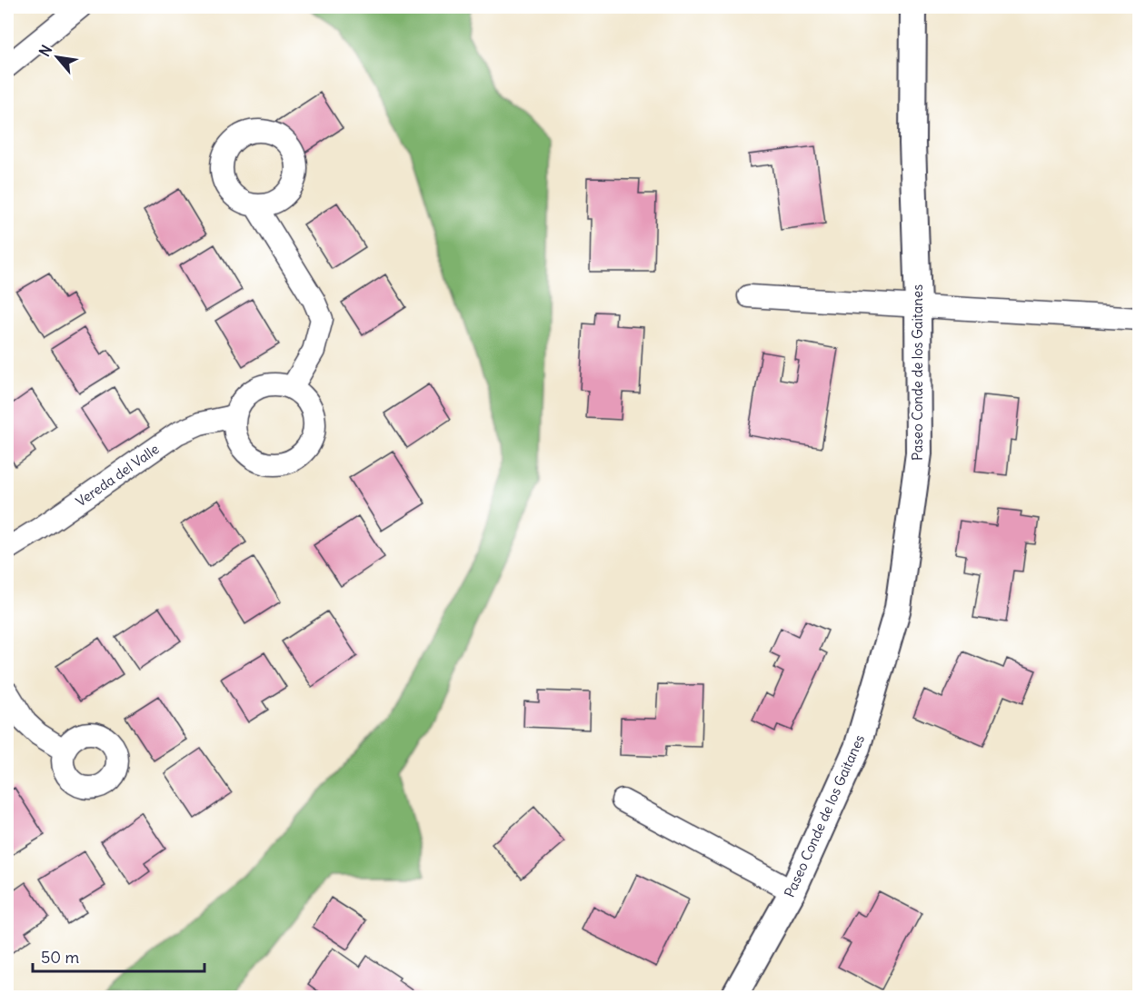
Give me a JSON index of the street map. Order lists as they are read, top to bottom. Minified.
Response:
{"streets":{"street":["Paseo Conde de los Gaitanes","Vereda del Valle"]},"scale_bar":"50 m","north":"top left"}
